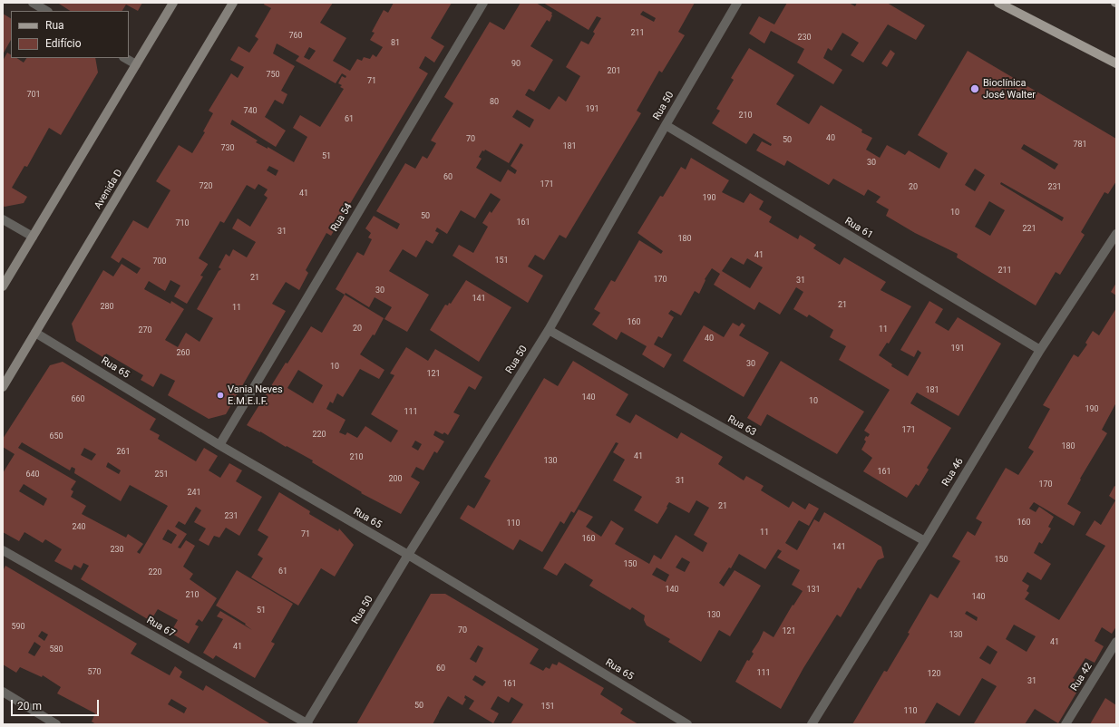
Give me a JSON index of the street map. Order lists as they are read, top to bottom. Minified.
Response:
{"streets":{"main road":["Avenida D"],"street":["Rua 50","Rua 54","Rua 61","Rua 65","Rua 63","Rua 46","Rua 67","Rua 42"]},"crossings":[["Rua 50","Rua 61"],["Rua 50","Rua 65"],["Rua 50","Rua 63"],["Rua 50","Rua 67"],["Avenida D","Rua 65"],["Rua 54","Rua 65"],["Rua 61","Rua 46"],["Rua 63","Rua 46"]],"places":["Bioclínica José Walter","Vania Neves E.M.E.I.F."],"house_numbers":["211","760","230","81","90","201","750","71","701","80","191","740","210","61","40","70","50","781","181","730","51","30","60","171","720","20","231","41","190","10","50","161","710","221","31","180","41","151","700","211","21","170","31","30","141","21","280","11","160","20","11","270","40","191","260","30","10","121","181","140","660","10","190","111","171","220","650","180","261","41","210","130","161","640","251","200","31","170","241","21","231","160","110","240","11","71","160","141","230","150","150","61","220","140","131","210","140","51","130","590","70","121","130","41","41","580","60","570","111","120","31","161","50","151","110"],"legend":["Rua","Edifício"],"scale_bar":"20 m"}
